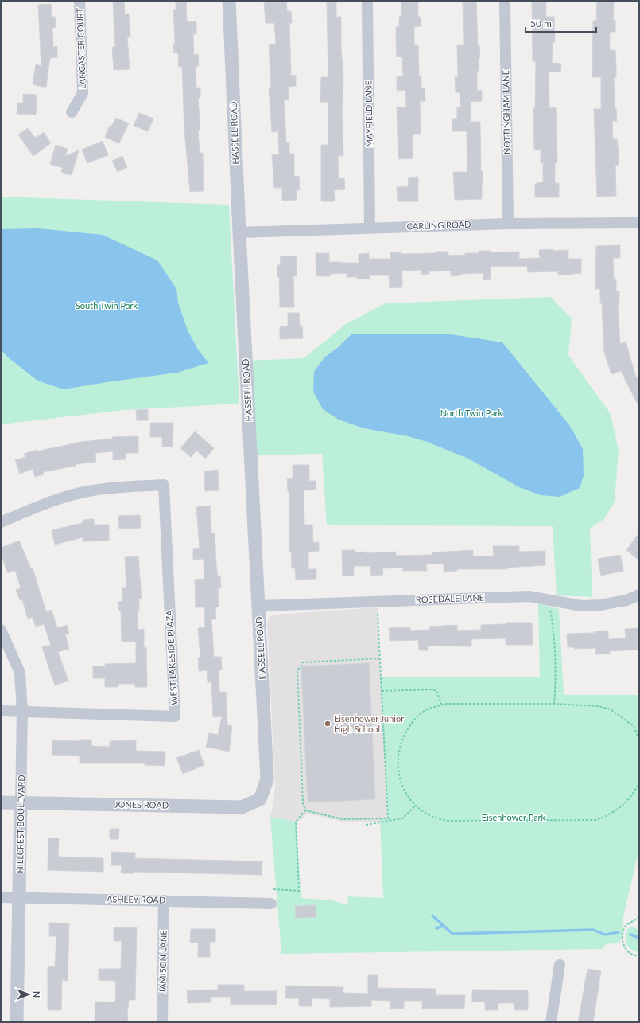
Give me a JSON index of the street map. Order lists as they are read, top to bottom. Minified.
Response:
{"streets":{"street":["LANCASTER COURT","NOTTINGHAM LANE","MAYFIELD LANE","HASSELL ROAD","CARLING ROAD","ROSEDALE LANE","WEST LAKESIDE PLAZA","JONES ROAD","HILLCREST BOULEVARD","ASHLEY ROAD","JAMISON LANE"]},"crossings":[["NOTTINGHAM LANE","CARLING ROAD"],["MAYFIELD LANE","CARLING ROAD"],["HASSELL ROAD","CARLING ROAD"],["HASSELL ROAD","ROSEDALE LANE"],["HASSELL ROAD","JONES ROAD"],["WEST LAKESIDE PLAZA","HILLCREST BOULEVARD"],["JONES ROAD","HILLCREST BOULEVARD"],["HILLCREST BOULEVARD","ASHLEY ROAD"],["ASHLEY ROAD","JAMISON LANE"]],"parks":["South Twin Park","North Twin Park","Eisenhower Park"],"places":["Eisenhower Junior High School"],"scale_bar":"50 m","north":"right"}
